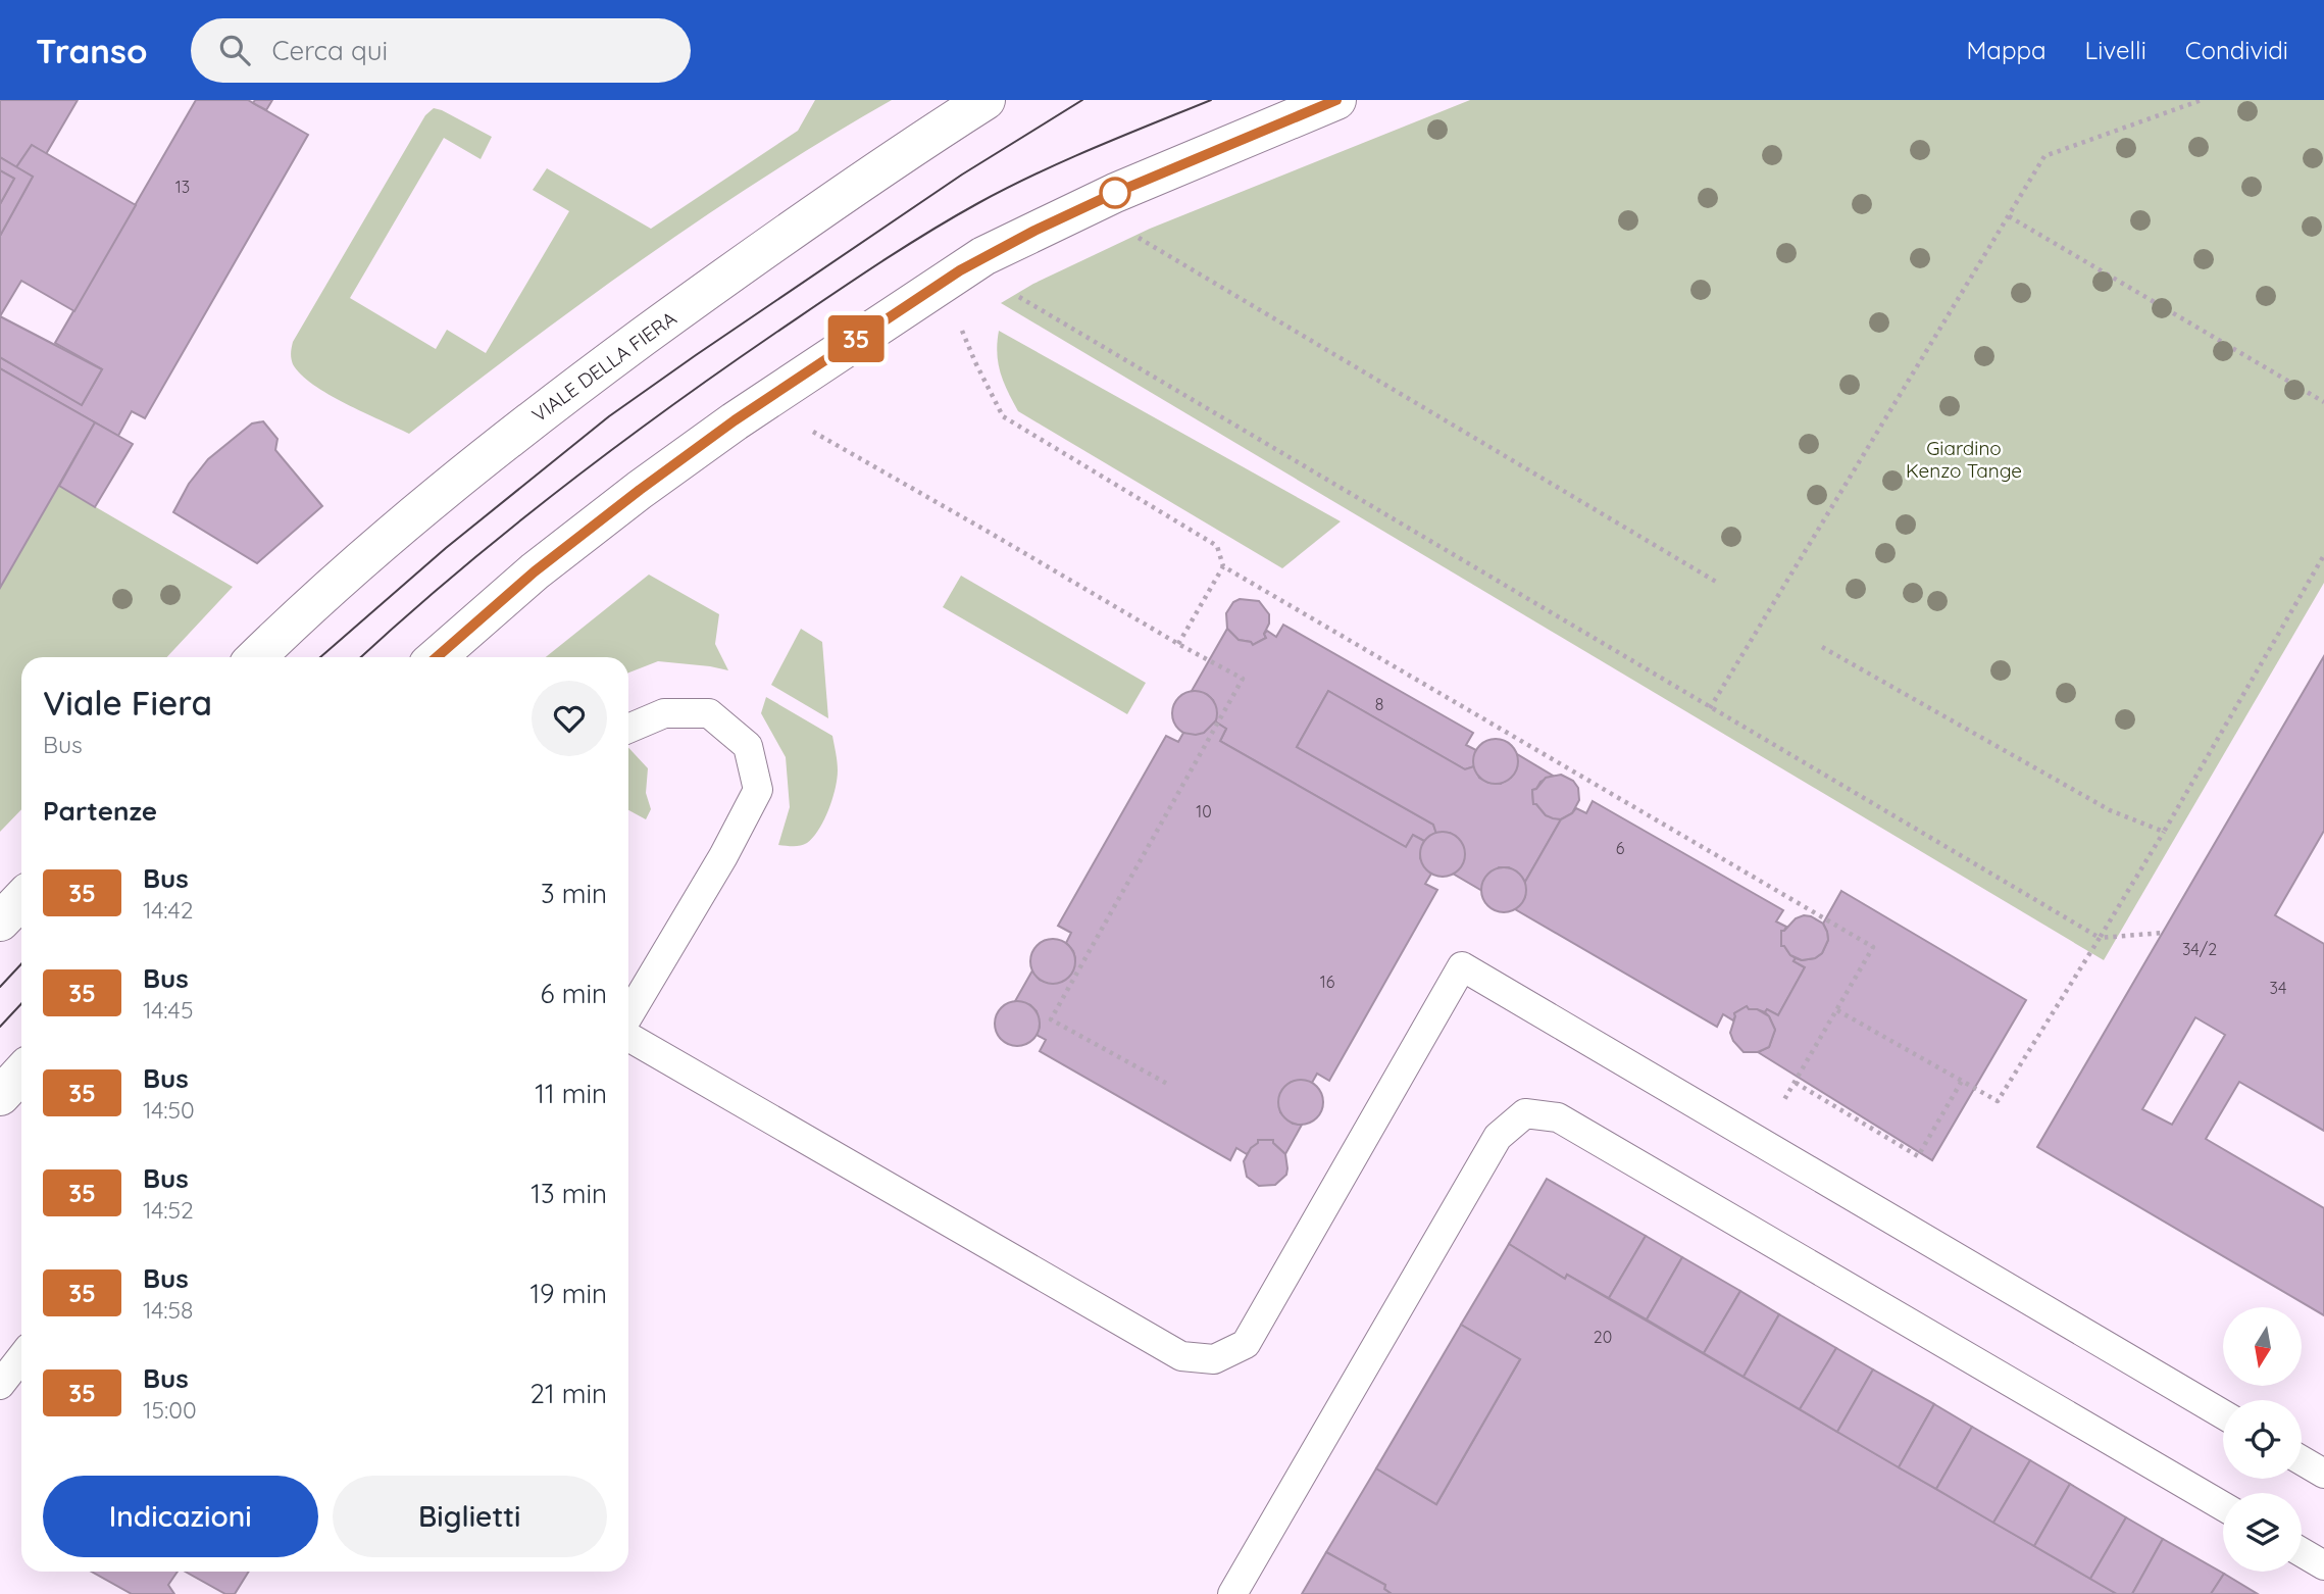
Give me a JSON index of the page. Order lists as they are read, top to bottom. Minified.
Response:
{"streets":{"main road":["VIALE DELLA FIERA"]},"parks":["Giardino Kenzo Tange"],"lines":["bus line 35"],"house_numbers":["13","8","10","6","34/2","16","34","20"],"north":"bottom","page":{"header":"Transo","search":"Cerca qui","nav":["Mappa","Livelli","Condividi"],"on_map":"35","heading":[["Viale Fiera","Bus"],"Partenze"],"list":[{"mark":"35","name":"Bus","note":"14:42","value":"3 min"},{"mark":"35","name":"Bus","note":"14:45","value":"6 min"},{"mark":"35","name":"Bus","note":"14:50","value":"11 min"},{"mark":"35","name":"Bus","note":"14:52","value":"13 min"},{"mark":"35","name":"Bus","note":"14:58","value":"19 min"},{"mark":"35","name":"Bus","note":"15:00","value":"21 min"}],"buttons":["Indicazioni","Biglietti"]}}
